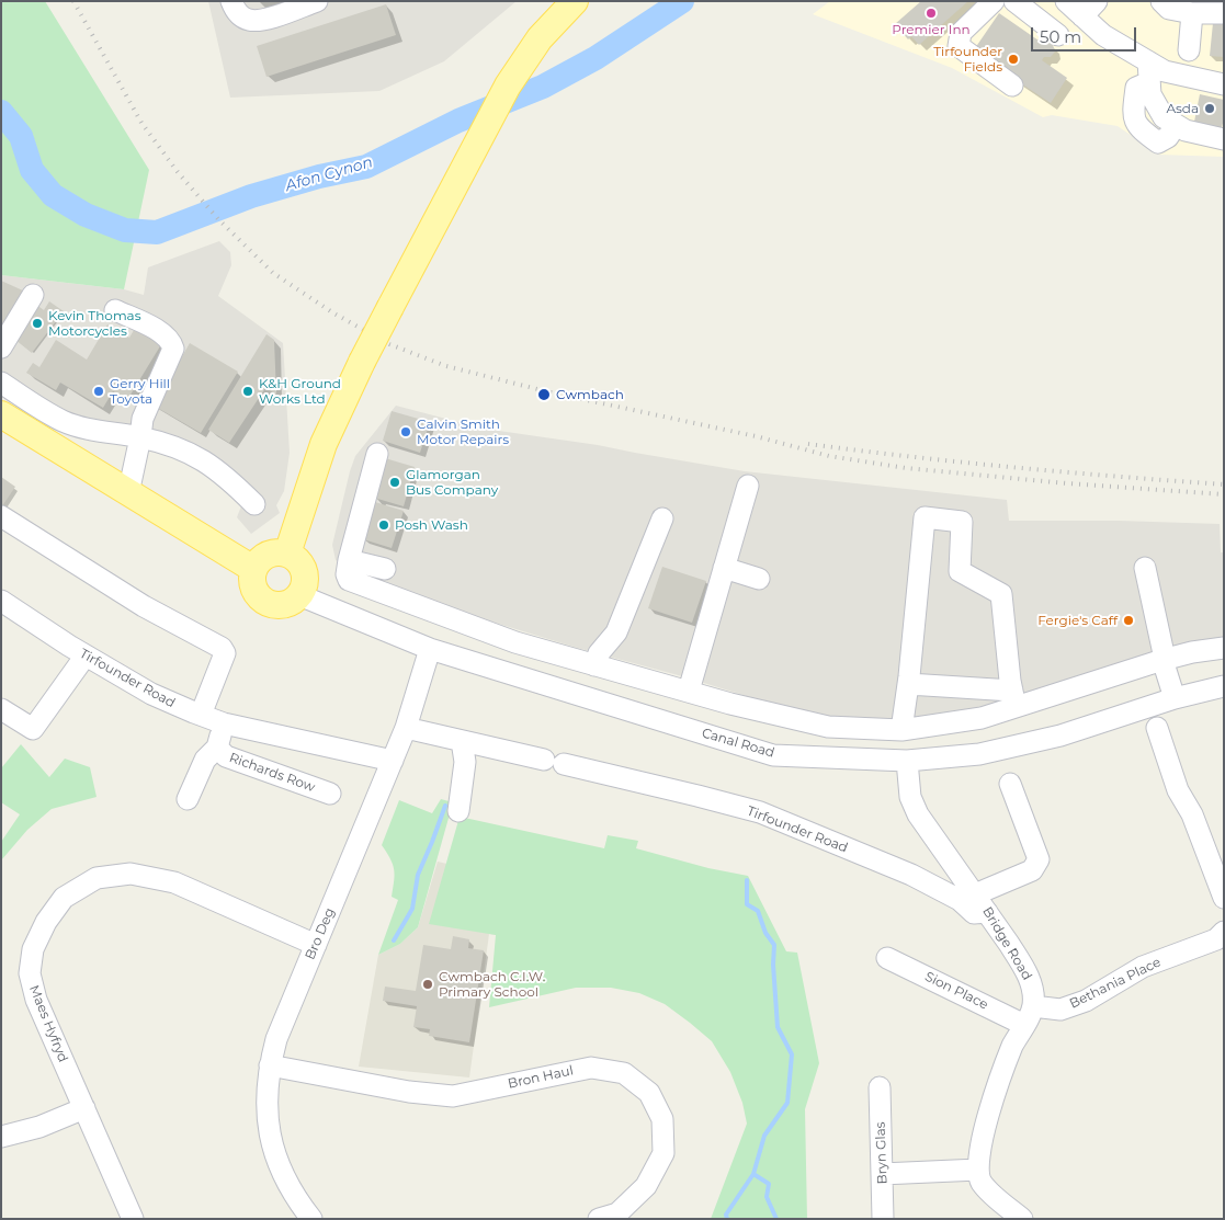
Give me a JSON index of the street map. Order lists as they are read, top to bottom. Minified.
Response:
{"streets":{"street":["Tirfounder Road","Canal Road","Richards Row","Bro Deg","Bridge Road","Bethania Place","Sion Place","Maes Hyfryd","Bron Haul","Bryn Glas"]},"crossings":[["Tirfounder Road","Bro Deg"],["Tirfounder Road","Bridge Road"],["Canal Road","Bro Deg"],["Canal Road","Bridge Road"],["Bro Deg","Maes Hyfryd"],["Bro Deg","Bron Haul"],["Bridge Road","Bethania Place"]],"water":["Afon Cynon"],"places":["Premier Inn","Tirfounder Fields","Asda","Kevin Thomas Motorcycles","Gerry Hill Toyota","K&H Ground Works Ltd","Cwmbach","Calvin Smith Motor Repairs","Glamorgan Bus Company","Posh Wash","Fergie's Caff","Cwmbach C.I.W. Primary School"],"scale_bar":"50 m"}
